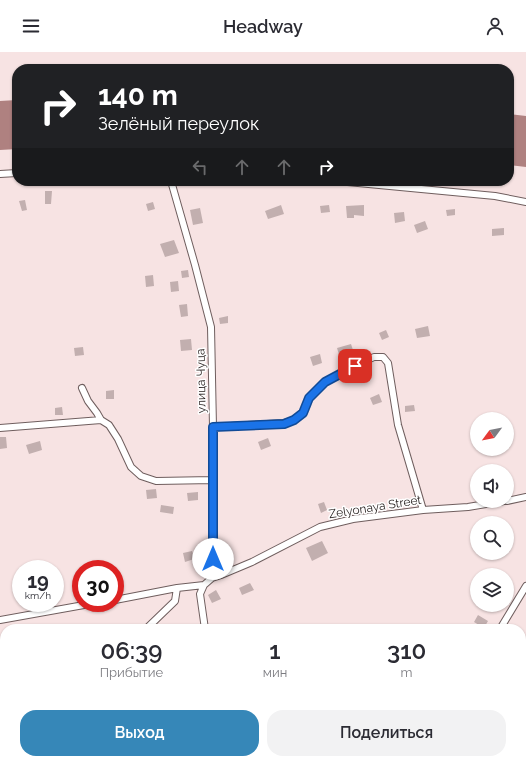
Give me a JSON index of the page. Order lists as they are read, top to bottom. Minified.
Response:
{"streets":{"street":["улица Чуца","Zelyonaya Street"]},"crossings":[["улица Чуца","Zelyonaya Street"]],"north":"bottom left","page":{"header":"Headway","turn":["140 m","Зелёный переулок"],"speed":"19 km/h","limit":"30","eta":["06:39","Прибытие","1","мин","310","m"],"buttons":["Выход","Поделиться"]}}
